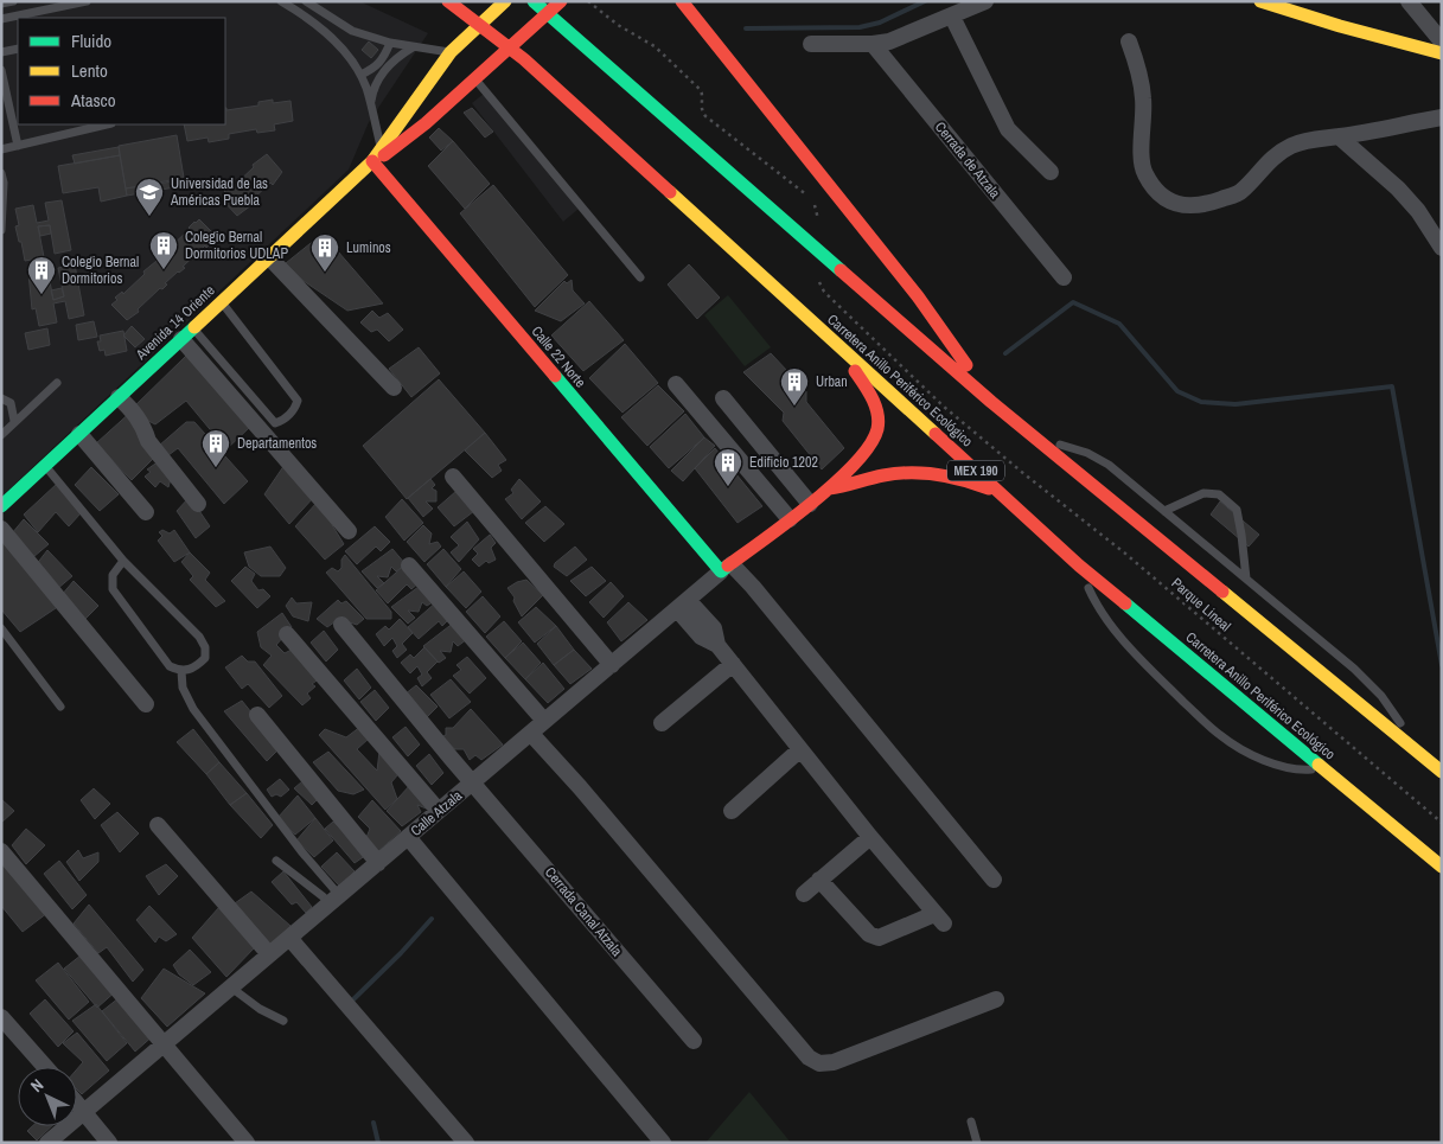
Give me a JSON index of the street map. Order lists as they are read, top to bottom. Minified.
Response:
{"streets":{"main road":["Avenida 14 Oriente","Calle 22 Norte","Carretera Anillo Periférico Ecológico","MEX 190","Calle Atzala"],"street":["Cerrada de Atzala","Cerrada Canal Atzala"],"path":["Parque Lineal"]},"crossings":[["Avenida 14 Oriente","Calle 22 Norte"],["Calle 22 Norte","Calle Atzala"],["Carretera Anillo Periférico Ecológico","Calle Atzala"],["Calle Atzala","Cerrada Canal Atzala"]],"places":{"school or university":["Universidad de las Américas Puebla"],"building":["Colegio Bernal Dormitorios UDLAP","Luminos","Colegio Bernal Dormitorios","Urban","Departamentos","Edificio 1202"]},"legend":["Fluido","Lento","Atasco"],"north":"top left"}
